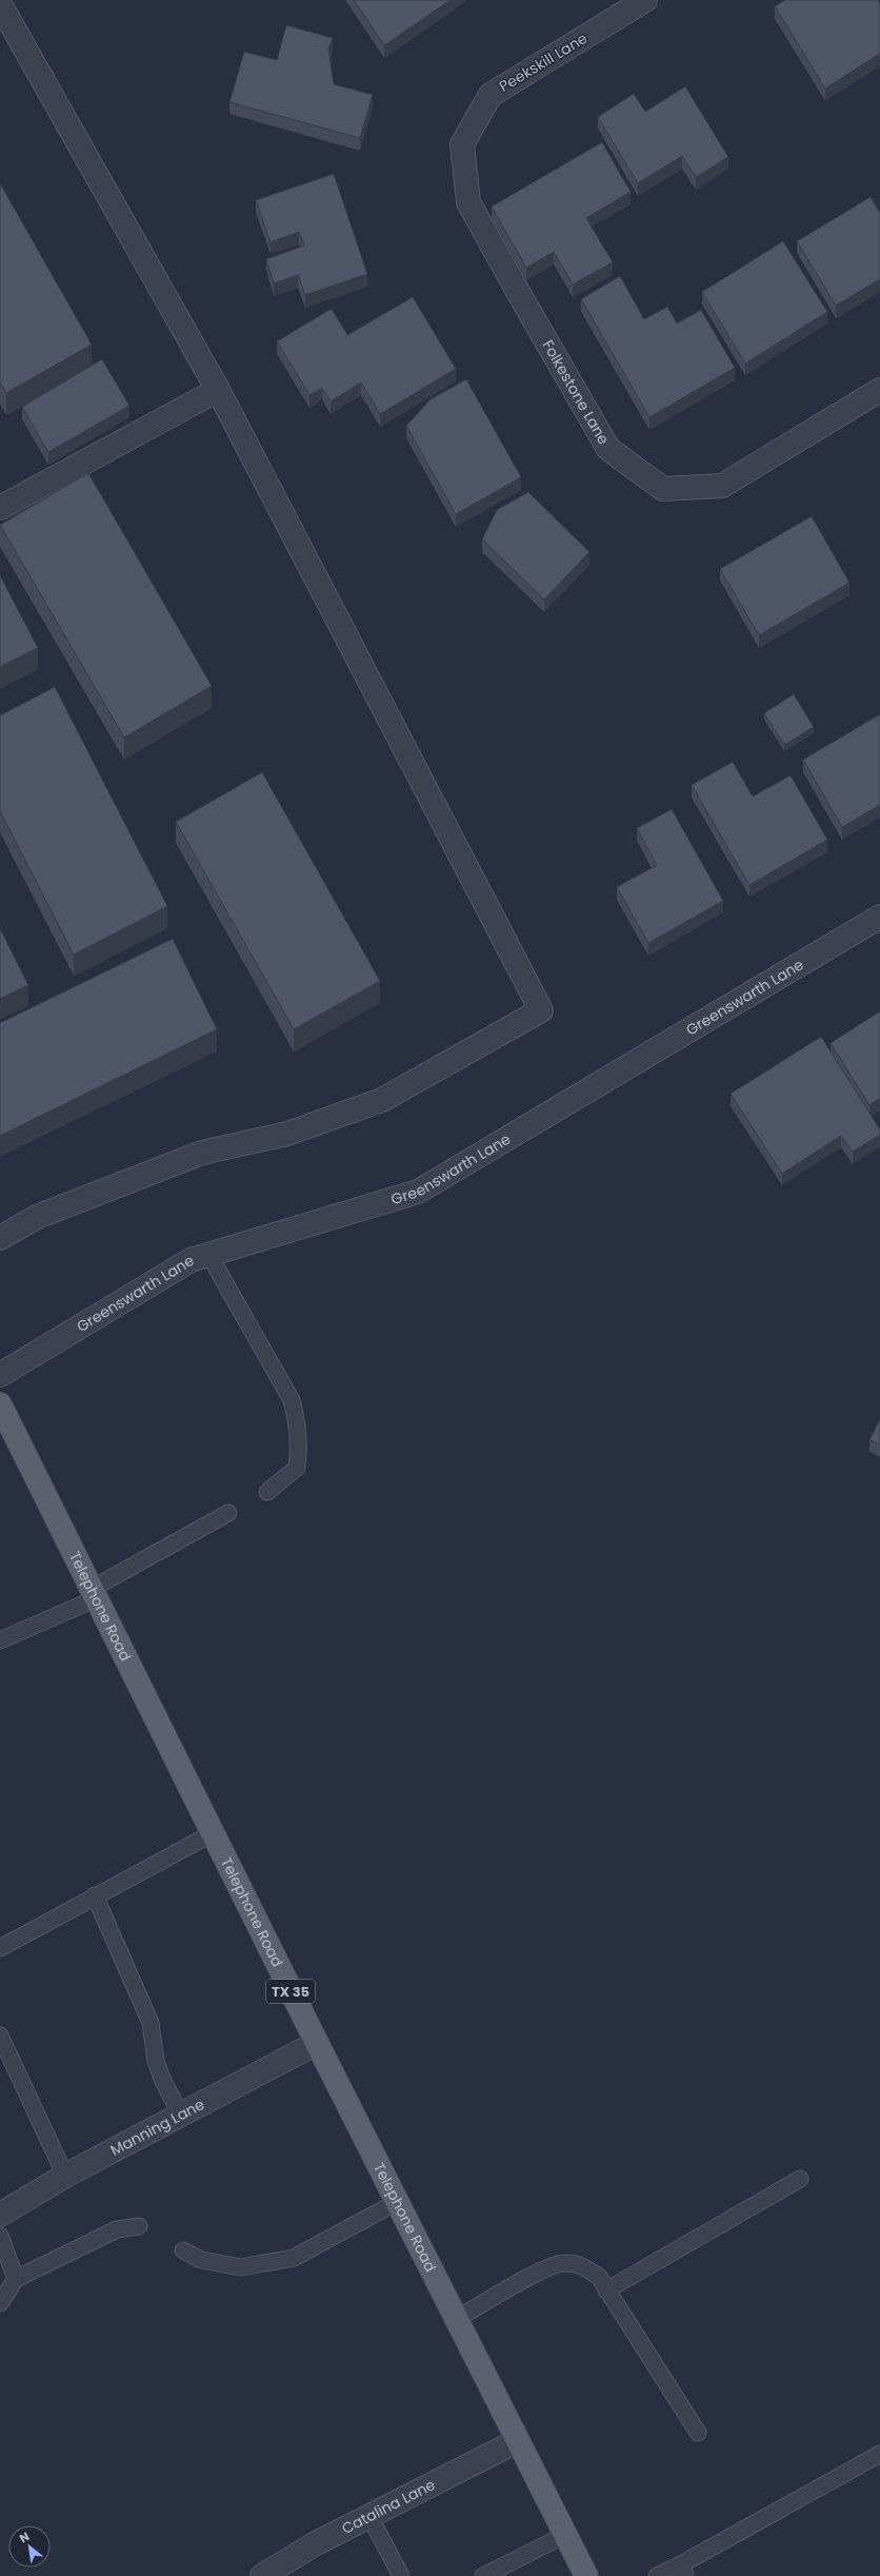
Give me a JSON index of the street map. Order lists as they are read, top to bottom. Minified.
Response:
{"streets":{"main road":["Telephone Road","TX 35"],"street":["Peekskill Lane","Folkestone Lane","Greenswarth Lane","Manning Lane","Catalina Lane"]},"crossings":[["Peekskill Lane","Folkestone Lane"],["Telephone Road","Manning Lane"],["Telephone Road","Catalina Lane"]],"north":"top left"}
